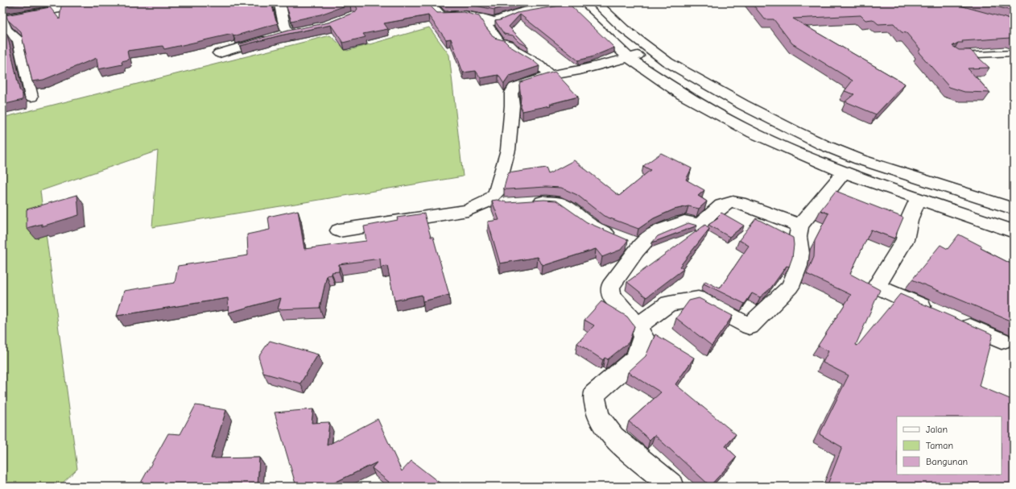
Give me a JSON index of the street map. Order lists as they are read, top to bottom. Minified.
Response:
{"legend":["Jalan","Taman","Bangunan"]}
